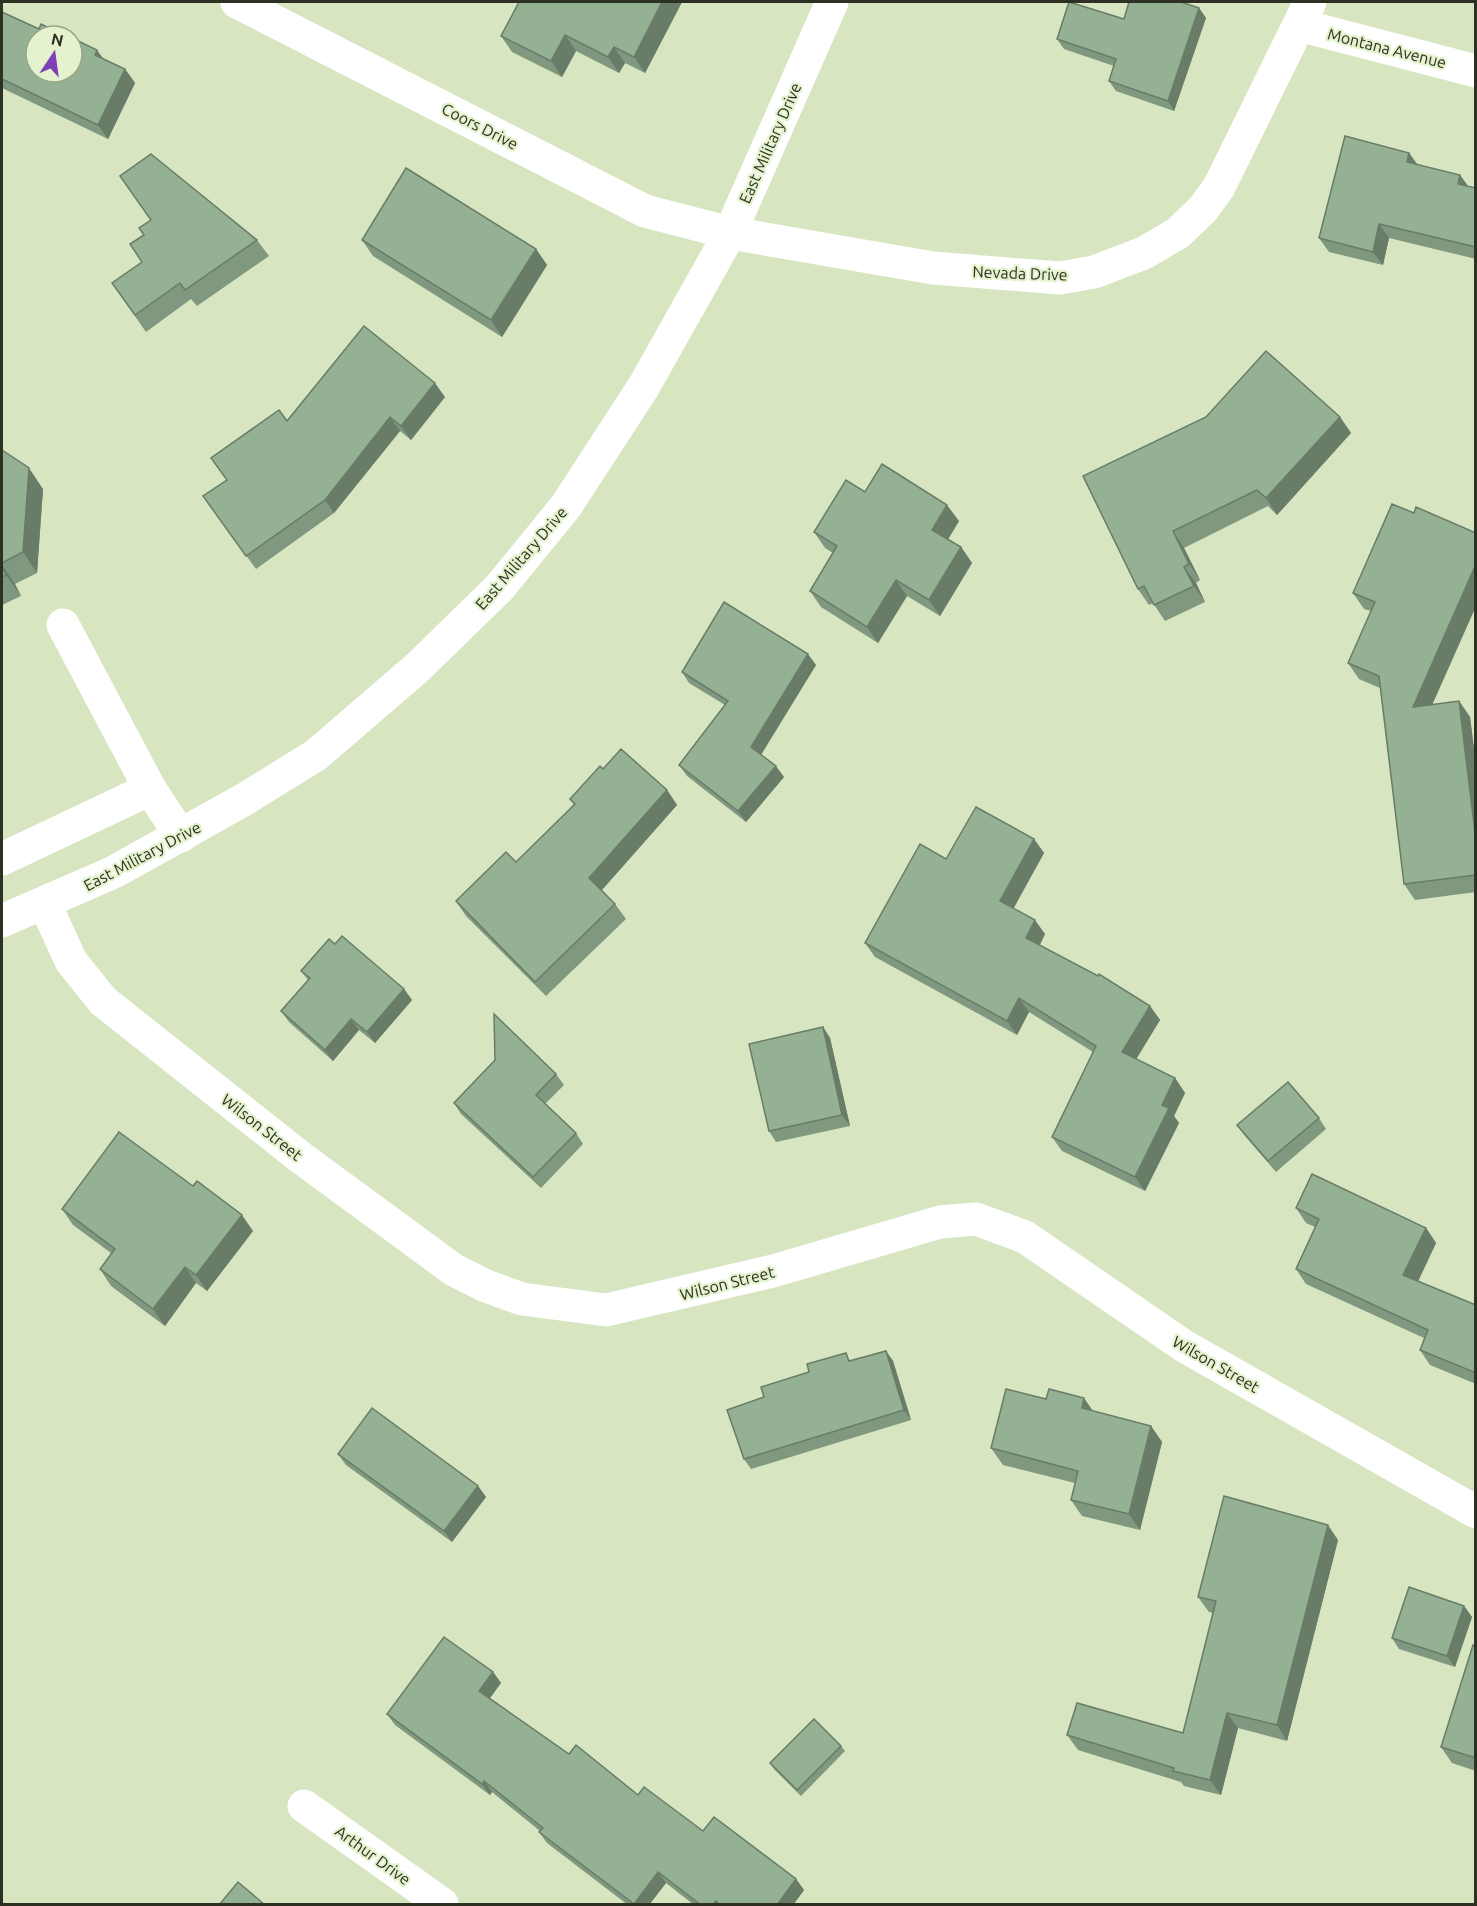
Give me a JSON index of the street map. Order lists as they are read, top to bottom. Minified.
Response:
{"streets":{"street":["Montana Avenue","Coors Drive","East Military Drive","Nevada Drive","Wilson Street","Arthur Drive"]},"crossings":[["Montana Avenue","Nevada Drive"],["Coors Drive","East Military Drive"],["Coors Drive","Nevada Drive"],["East Military Drive","Nevada Drive"],["East Military Drive","Wilson Street"]],"north":"top"}
